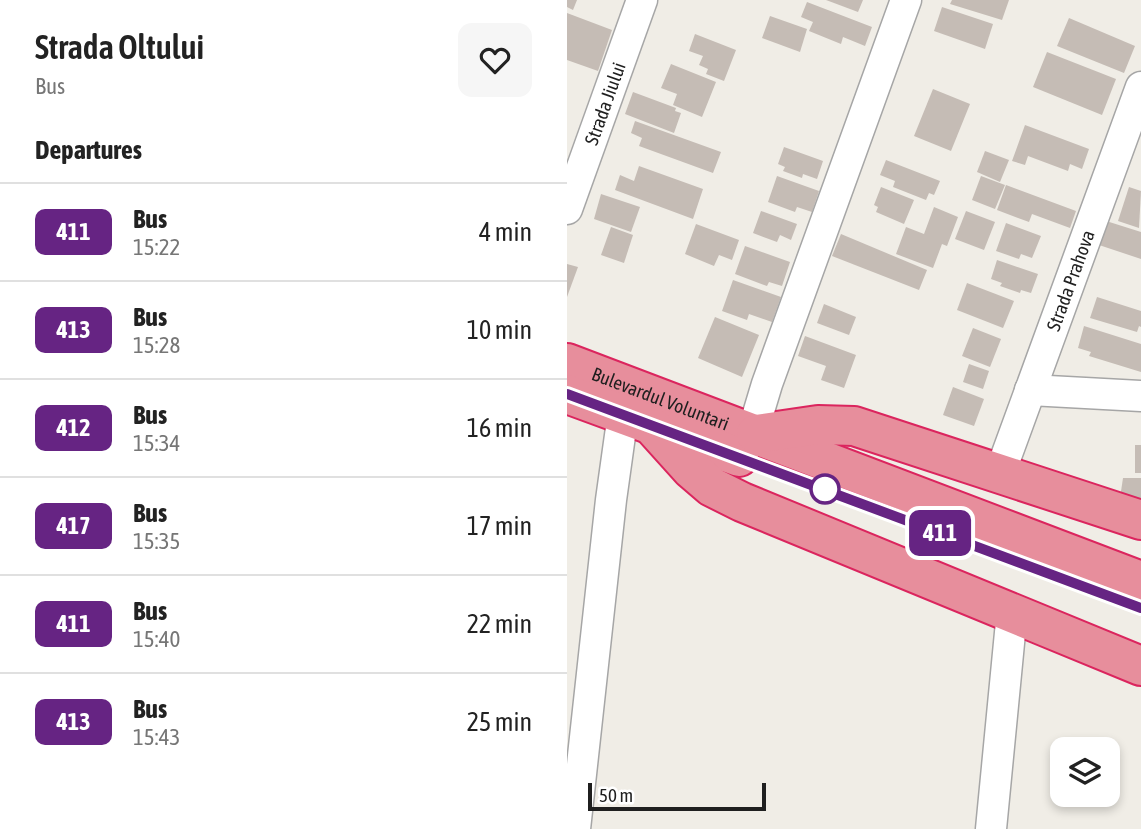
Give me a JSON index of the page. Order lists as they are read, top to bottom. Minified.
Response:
{"streets":{"highway":["Bulevardul Voluntari"],"street":["Strada Jiului","Strada Prahova"]},"lines":["bus line 411"],"scale_bar":"50 m","page":{"heading":[["Strada Oltului","Bus"],"Departures"],"on_map":"411","list":[{"mark":"411","name":"Bus","note":"15:22","value":"4 min"},{"mark":"413","name":"Bus","note":"15:28","value":"10 min"},{"mark":"412","name":"Bus","note":"15:34","value":"16 min"},{"mark":"417","name":"Bus","note":"15:35","value":"17 min"},{"mark":"411","name":"Bus","note":"15:40","value":"22 min"},{"mark":"413","name":"Bus","note":"15:43","value":"25 min"}],"scale":"50 m"}}
